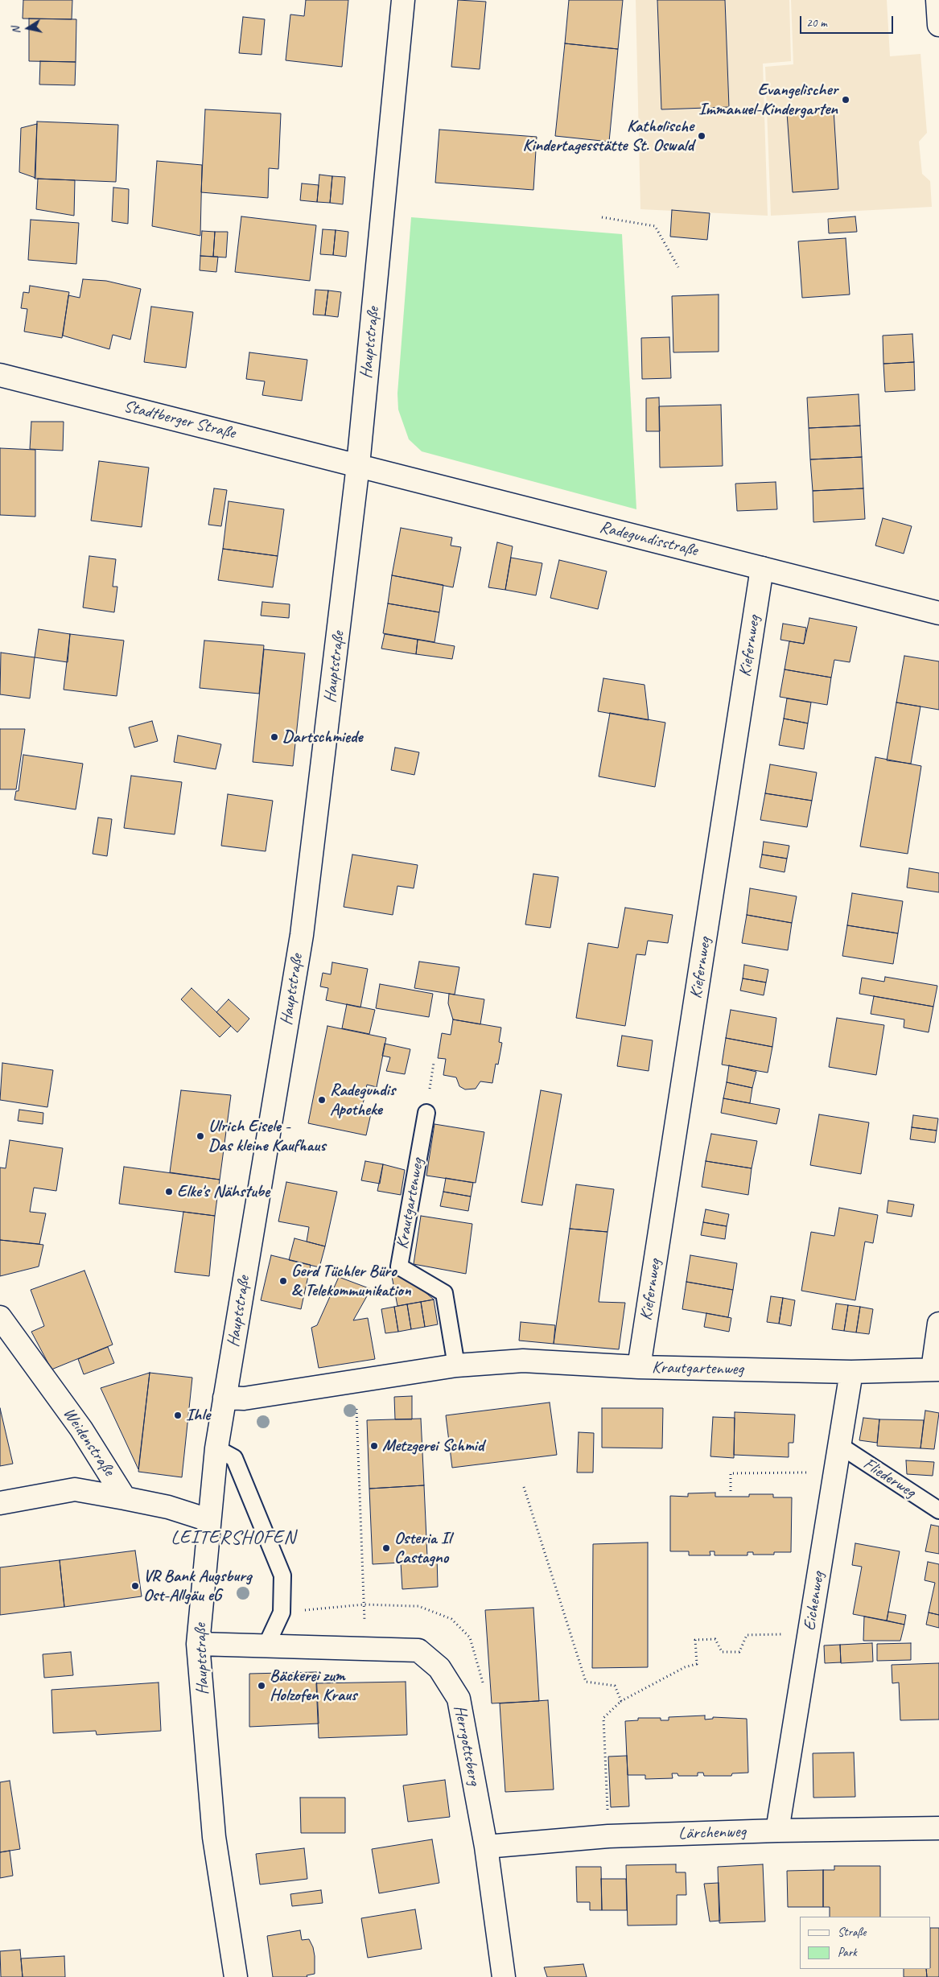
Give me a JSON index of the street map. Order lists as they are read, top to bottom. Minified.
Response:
{"streets":{"street":["Hauptstraße","Stadtberger Straße","Radegundisstraße","Kiefernweg","Krautgartenweg","Weidenstraße","Eichenweg","Herrgottsberg","Lärchenweg"],"lane":["Fliederweg"]},"crossings":[["Hauptstraße","Stadtberger Straße"],["Hauptstraße","Radegundisstraße"],["Hauptstraße","Krautgartenweg"],["Hauptstraße","Herrgottsberg"],["Stadtberger Straße","Radegundisstraße"],["Radegundisstraße","Kiefernweg"],["Kiefernweg","Krautgartenweg"],["Krautgartenweg","Eichenweg"],["Fliederweg","Eichenweg"],["Eichenweg","Lärchenweg"],["Herrgottsberg","Lärchenweg"]],"districts":["LEITERSHOFEN"],"places":["Evangelischer Immanuel-Kindergarten","Katholische Kindertagesstätte St. Oswald","Dartschmiede","Radegundis Apotheke","Ulrich Eisele - Das kleine Kaufhaus","Elke's Nähstube","Gerd Tüchler Büro & Telekommunikation","Ihle","Metzgerei Schmid","Osteria Il Castagno","VR Bank Augsburg Ost-Allgäu eG","Bäckerei zum Holzofen Kraus"],"legend":["Straße","Park"],"scale_bar":"20 m","north":"left"}
